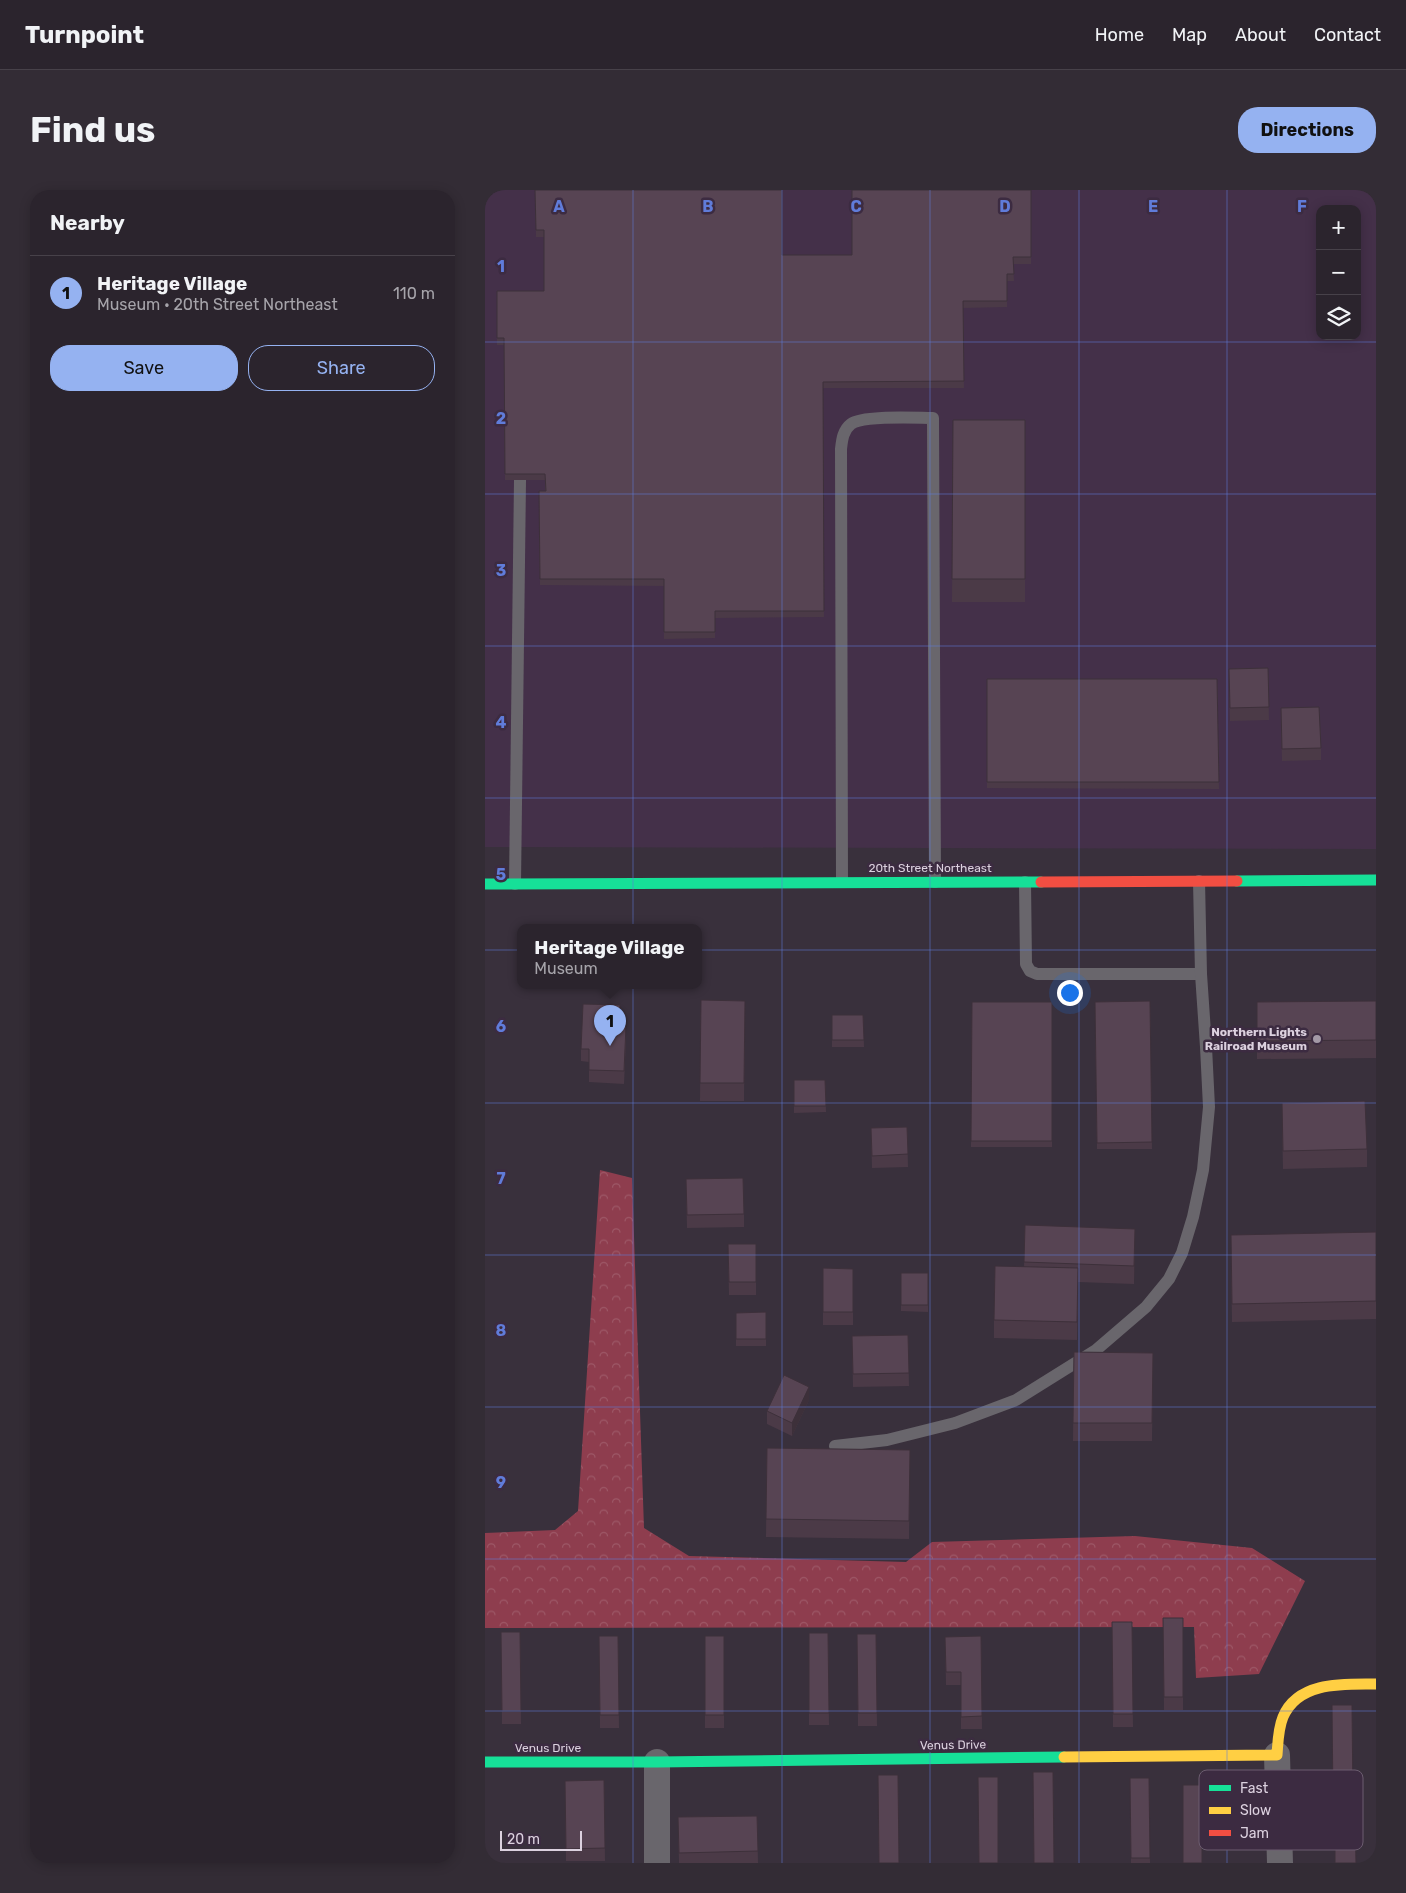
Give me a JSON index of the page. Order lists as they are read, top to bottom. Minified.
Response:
{"streets":{"street":["20th Street Northeast","Venus Drive"]},"places":["Northern Lights Railroad Museum"],"legend":["Fast","Slow","Jam"],"scale_bar":"20 m","page":{"header":"Turnpoint","nav":["Home","Map","About","Contact"],"buttons":["Directions",["Save","Share"]],"title":"Find us","heading":"Nearby","map_buttons":["+","−"],"list":[{"mark":"1","name":"Heritage Village","note":"Museum · 20th Street Northeast","value":"110 m"}],"popup":["Heritage Village","Museum"],"pins":"1","scale":"20 m"},"grid":{"columns":["A","B","C","D","E","F"],"rows":["1","2","3","4","5","6","7","8","9"]}}
